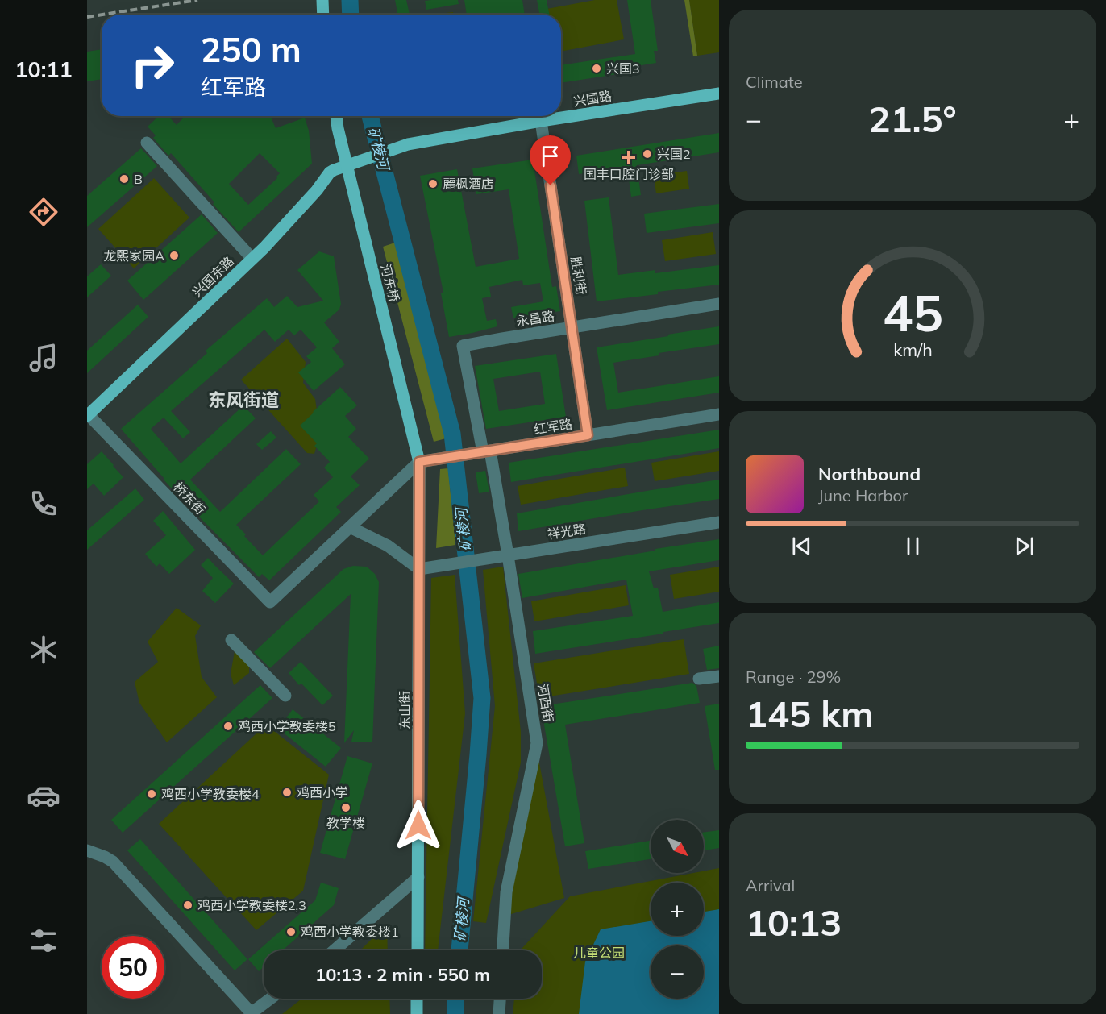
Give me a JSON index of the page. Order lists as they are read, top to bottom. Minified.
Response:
{"streets":{"main road":["兴国路","兴国东路","河东桥","东山街"],"street":["胜利街","永昌路","红军路","桥东街","祥光路","河西街"]},"crossings":[["兴国路","胜利街"],["兴国路","兴国东路"],["胜利街","永昌路"],["胜利街","红军路"],["兴国东路","桥东街"],["河东桥","红军路"],["河东桥","东山街"],["永昌路","红军路"],["永昌路","河西街"],["红军路","河西街"],["红军路","东山街"],["祥光路","河西街"],["祥光路","东山街"]],"districts":["东风街道"],"water":["矿棱河"],"parks":["儿童公园"],"places":{"other":["兴国3","兴国2","B","麗枫酒店","龙熙家园A","鸡西小学教委楼5","鸡西小学","鸡西小学教委楼4","教学楼","鸡西小学教委楼2,3","鸡西小学教委楼1"],"health":["国丰口腔门诊部"]},"north":"bottom right","page":{"tabs":"10:11","tile":["Climate",["Range · 29%","145 km"],["Arrival","10:13"]],"turn":["250 m","红军路"],"heat":["−","21.5°","+"],"song":["Northbound","June Harbor"],"map_buttons":["+","−"],"limit":"50","trip":"10:13 · 2 min · 550 m","gauge":["45","km/h"]}}
